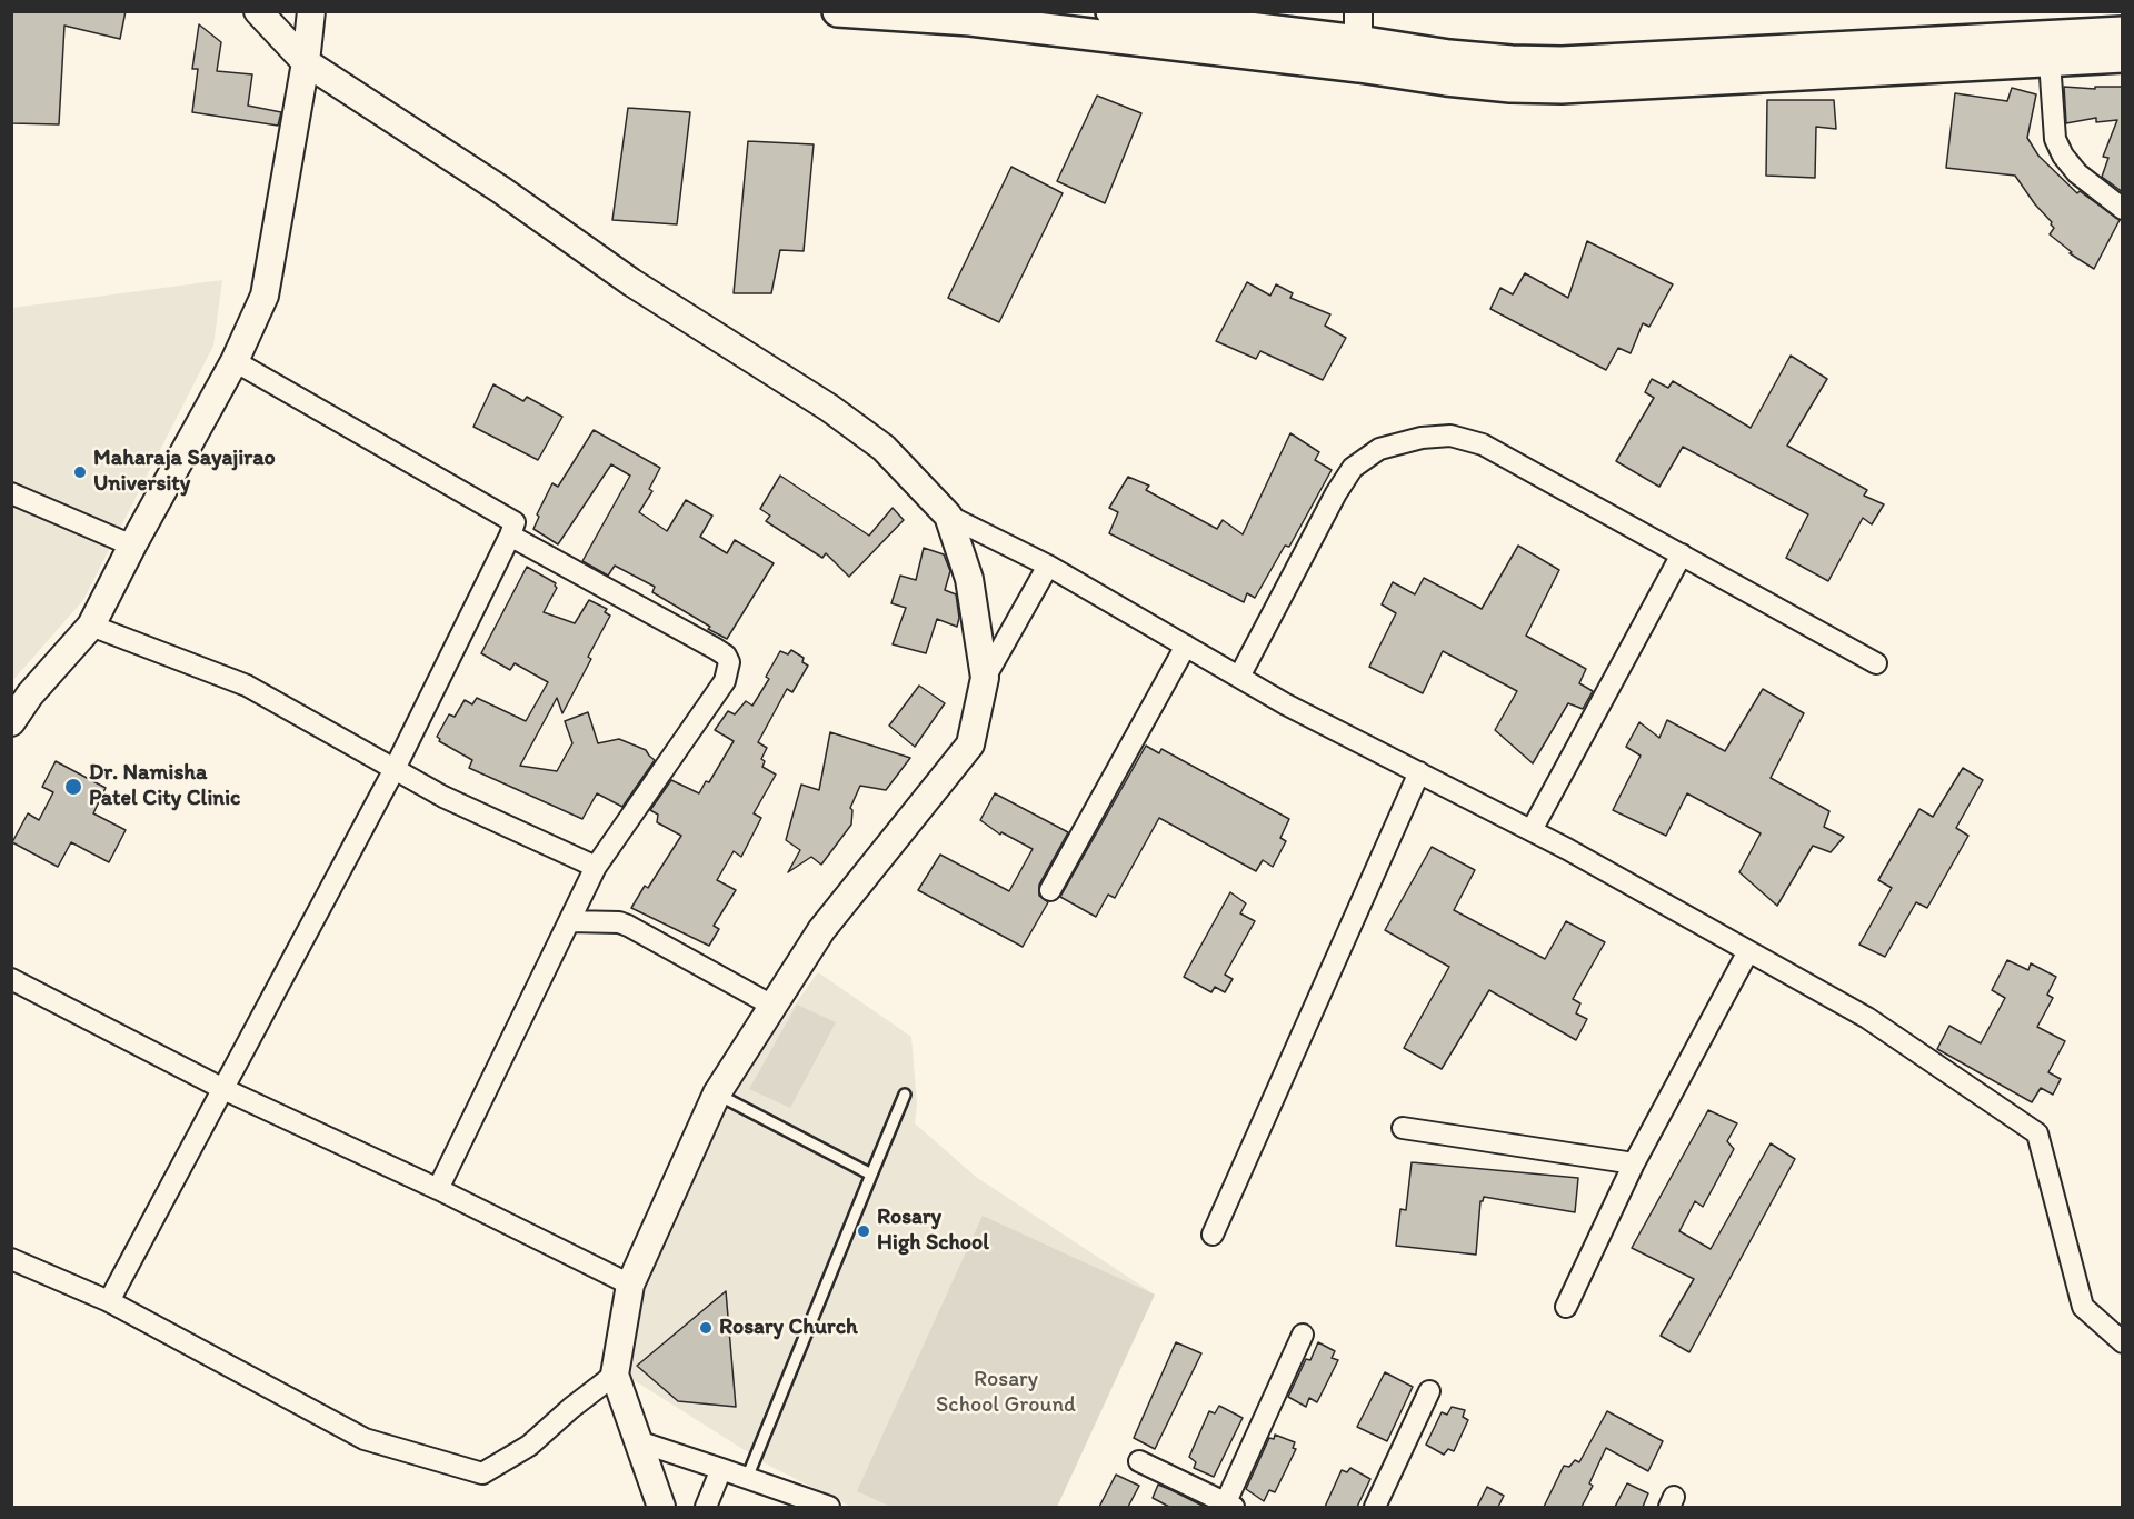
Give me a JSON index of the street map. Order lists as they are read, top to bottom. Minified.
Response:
{"parks":["Rosary School Ground"],"places":["Maharaja Sayajirao University","Dr. Namisha Patel City Clinic","Rosary High School","Rosary Church"]}
